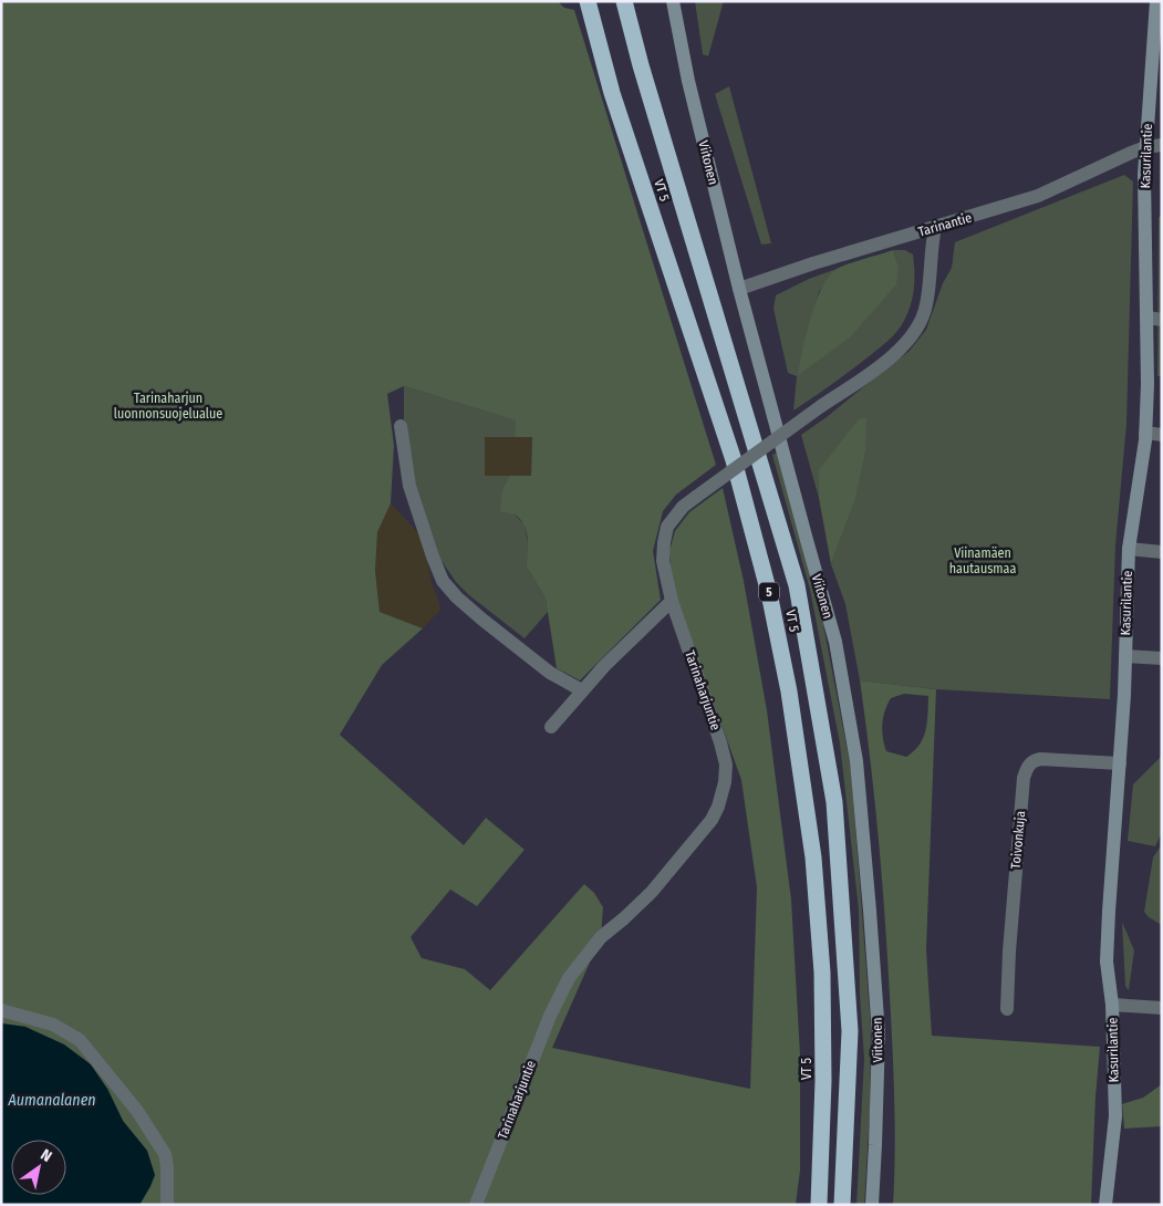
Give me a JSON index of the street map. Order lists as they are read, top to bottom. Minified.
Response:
{"streets":{"highway":["VT 5","5"],"main road":["Kasurilantie","Viitonen"],"street":["Tarinantie","Tarinaharjuntie","Toivonkuja"]},"crossings":[["Kasurilantie","Tarinantie"],["Kasurilantie","Toivonkuja"],["Viitonen","Tarinantie"],["Tarinantie","Tarinaharjuntie"]],"water":["Aumanalanen"],"parks":["Tarinaharjun luonnonsuojelualue","Viinamäen hautausmaa"],"north":"top right"}
